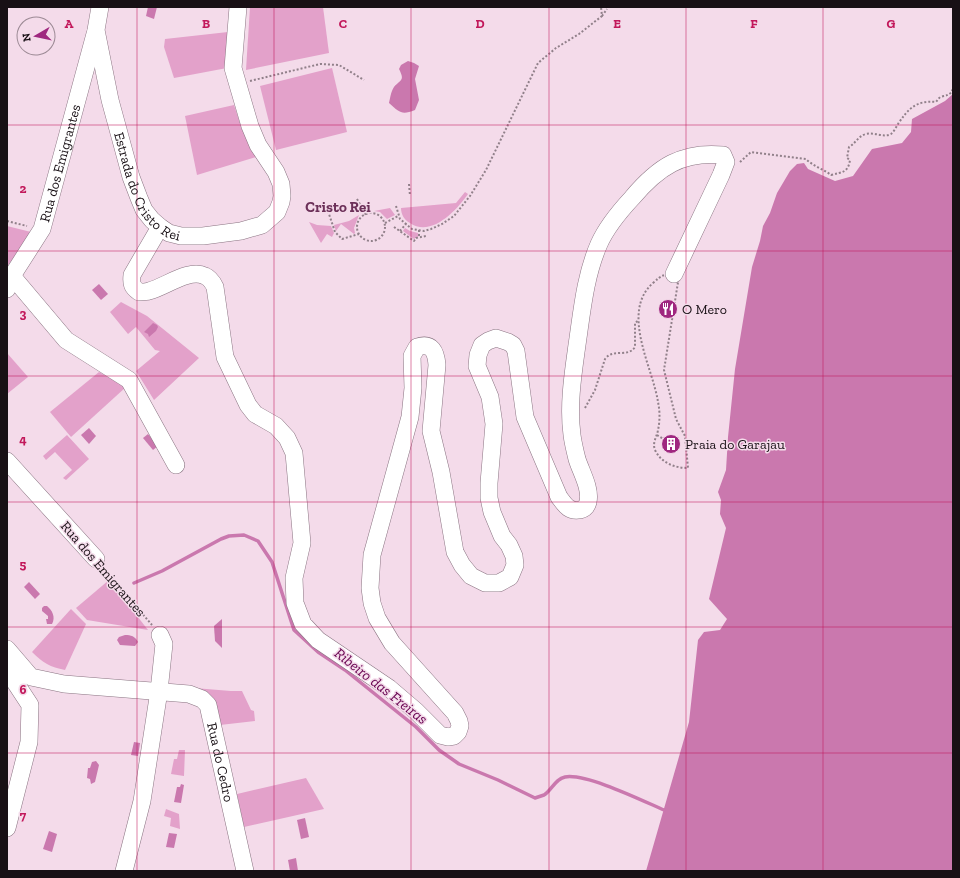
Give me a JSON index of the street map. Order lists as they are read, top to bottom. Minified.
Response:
{"streets":{"street":["Rua dos Emigrantes","Estrada do Cristo Rei","Rua do Cedro"]},"crossings":[["Rua dos Emigrantes","Estrada do Cristo Rei"]],"districts":["Cristo Rei"],"water":["Ribeiro das Freiras"],"places":{"restaurant":["O Mero"],"building":["Praia do Garajau"]},"north":"left","grid":{"columns":["A","B","C","D","E","F","G"],"rows":["2","3","4","5","6","7"]}}
